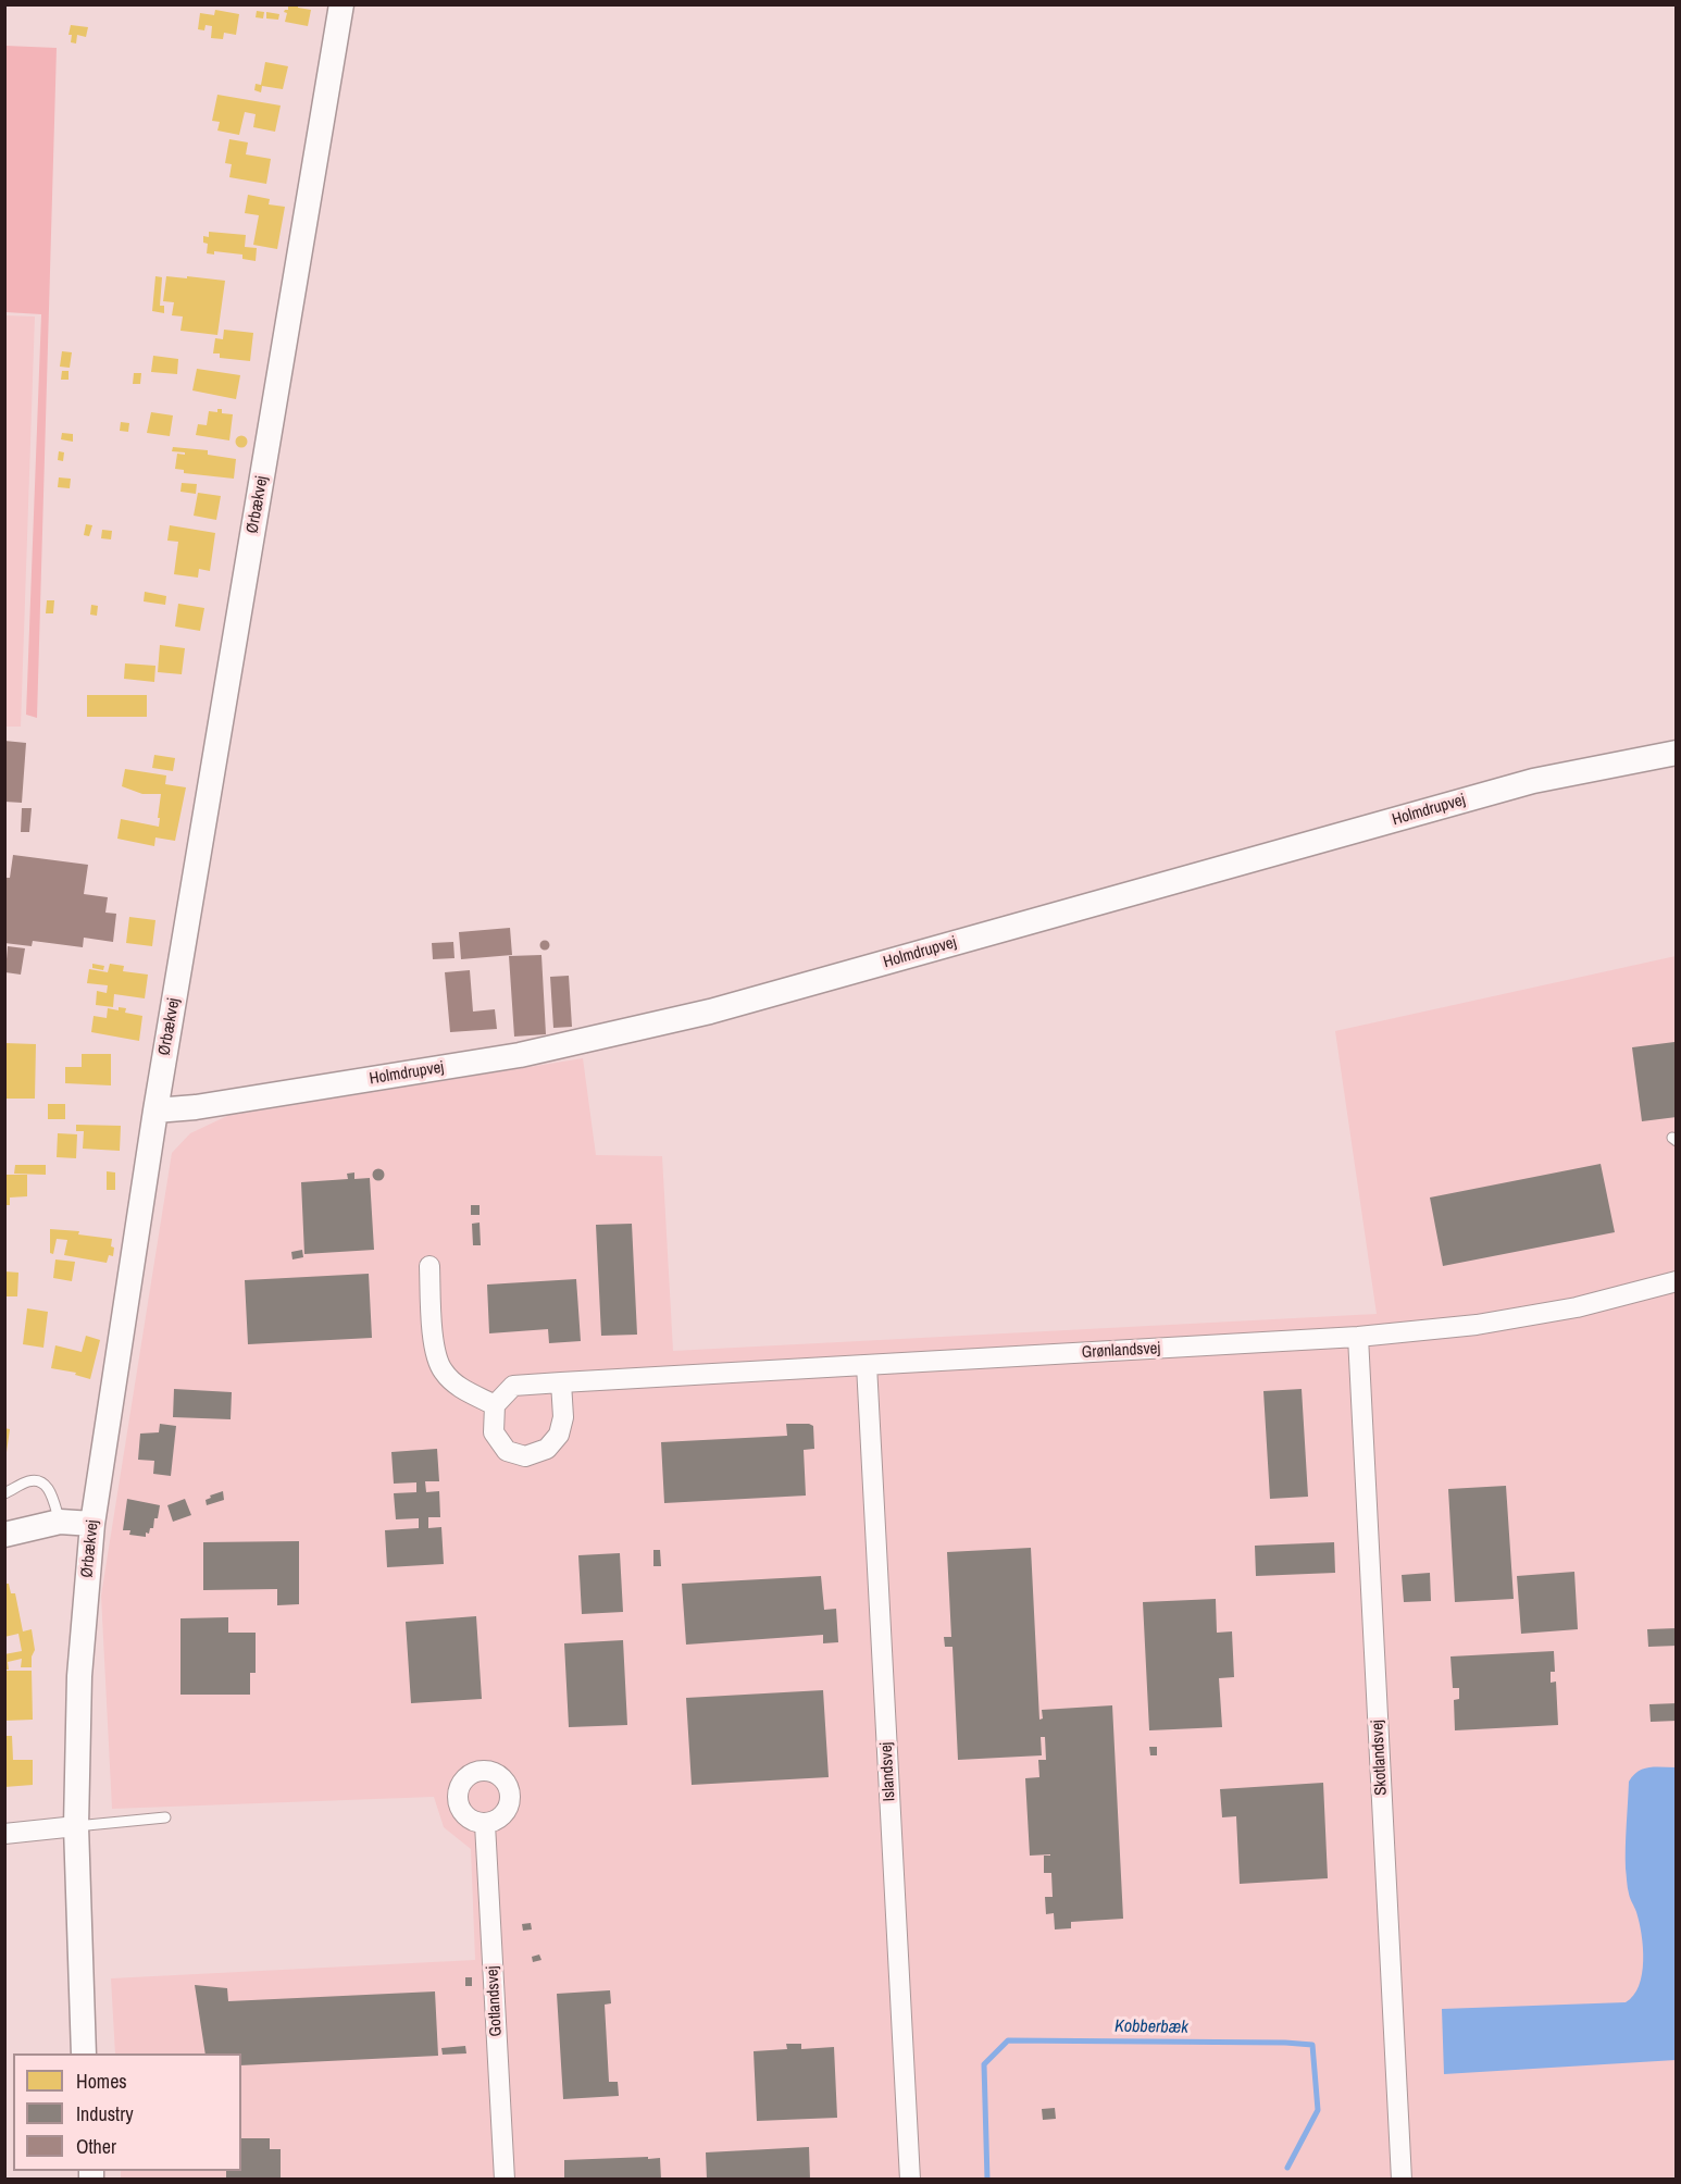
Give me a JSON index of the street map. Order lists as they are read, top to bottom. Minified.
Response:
{"streets":{"street":["Ørbækvej","Holmdrupvej","Grønlandsvej","Skotlandsvej","Islandsvej","Gotlandsvej"]},"crossings":[["Ørbækvej","Holmdrupvej"],["Grønlandsvej","Skotlandsvej"],["Grønlandsvej","Islandsvej"]],"water":["Kobberbæk"],"legend":["Homes","Industry","Other"]}
